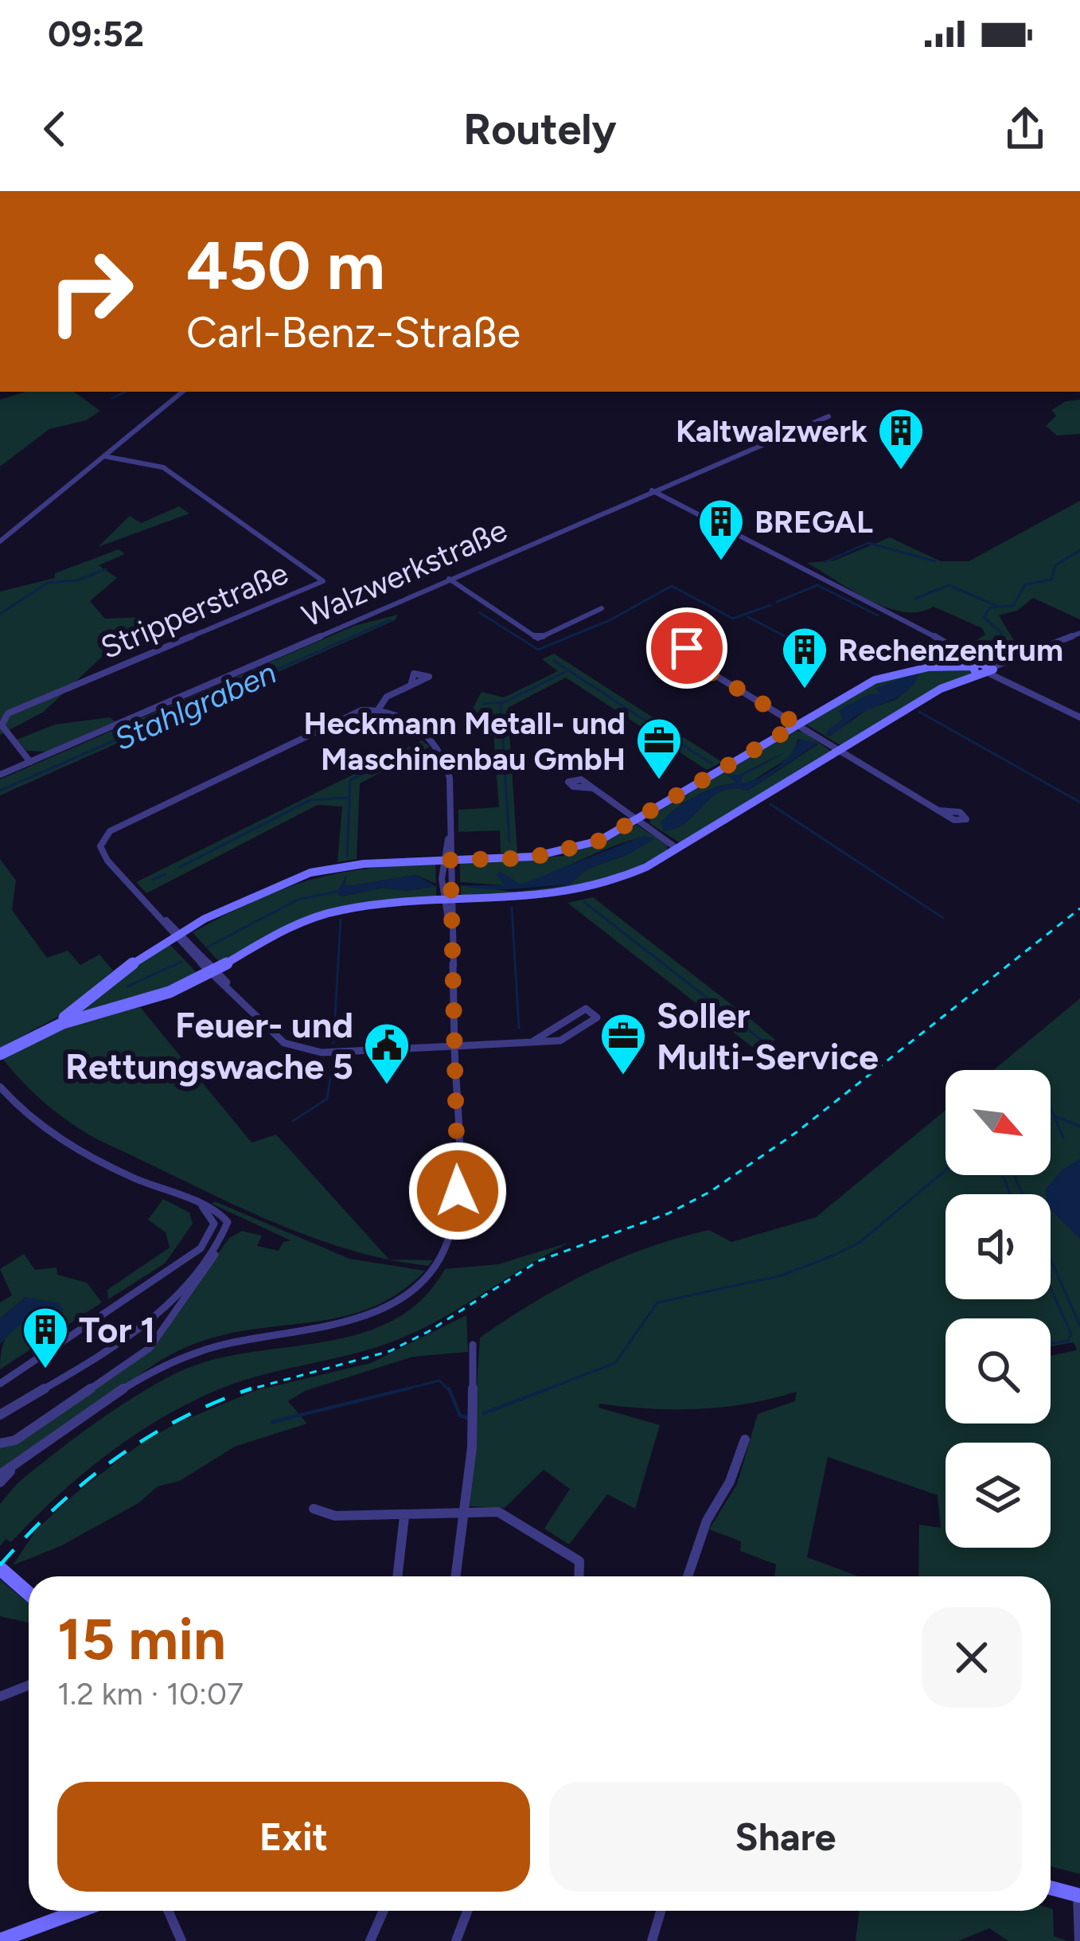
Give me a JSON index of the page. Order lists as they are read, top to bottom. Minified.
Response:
{"streets":{"street":["Walzwerkstraße","Stripperstraße"]},"crossings":[["Walzwerkstraße","Stripperstraße"]],"water":["Stahlgraben"],"places":{"building":["Kaltwalzwerk","BREGAL","Rechenzentrum","Tor 1"],"office":["Heckmann Metall- und Maschinenbau GmbH","Soller Multi-Service"],"public building":["Feuer- und Rettungswache 5"]},"north":"bottom right","page":{"status":"09:52","header":"Routely","turn":["450 m","Carl-Benz-Straße"],"heading":["15 min","1.2 km · 10:07"],"buttons":["Exit","Share"]}}
